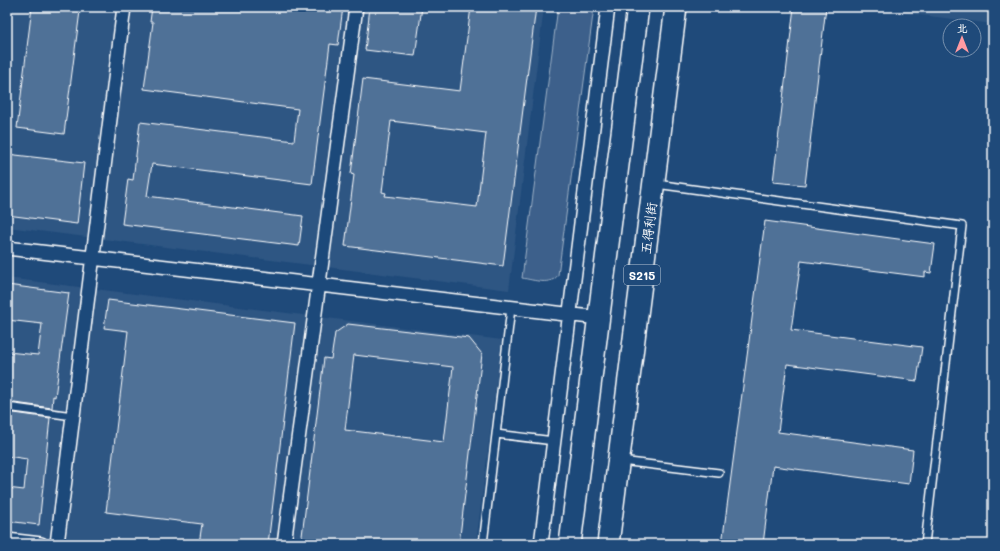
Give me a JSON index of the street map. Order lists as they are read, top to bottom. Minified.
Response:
{"streets":{"main road":["五得利街","S215"]},"north":"top"}
